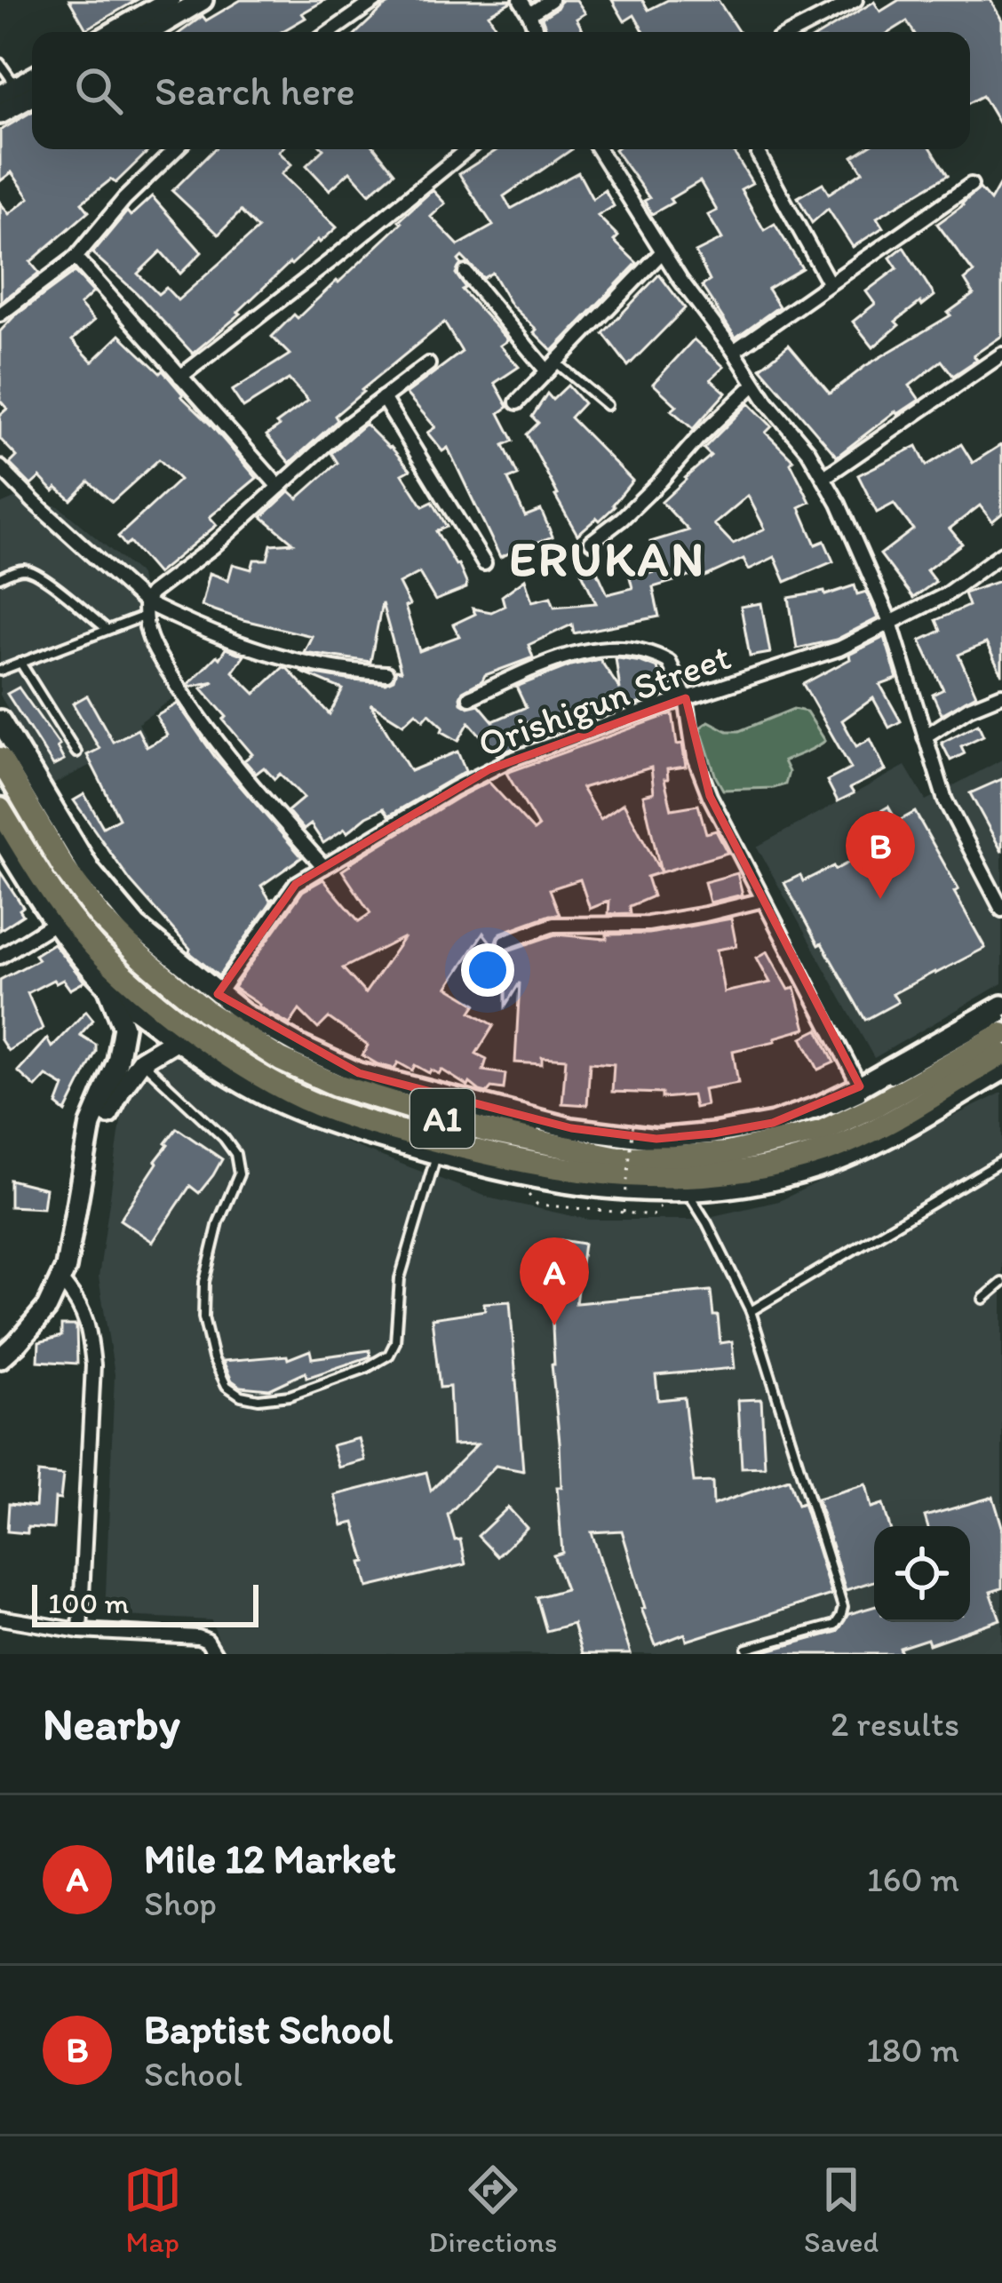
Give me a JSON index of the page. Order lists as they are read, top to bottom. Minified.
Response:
{"streets":{"highway":["A1"],"street":["Orishigun Street"]},"districts":["ERUKAN"],"scale_bar":"100 m","page":{"search":"Search here","pins":["B","A"],"scale":"100 m","heading":["Nearby","2 results"],"list":[{"mark":"A","name":"Mile 12 Market","note":"Shop","value":"160 m"},{"mark":"B","name":"Baptist School","note":"School","value":"180 m"}],"nav":["Map","Directions","Saved"]}}
